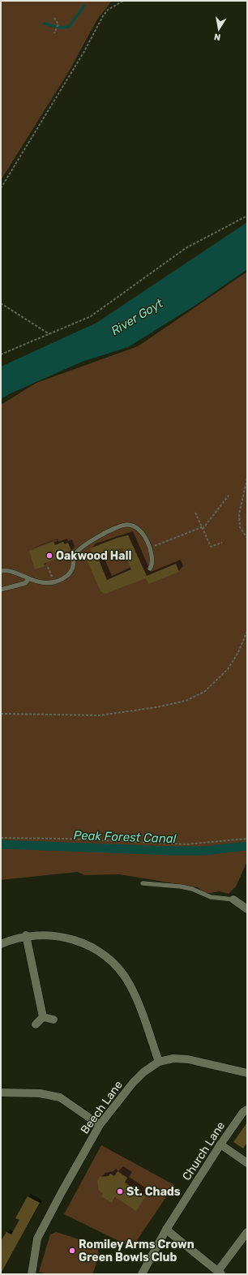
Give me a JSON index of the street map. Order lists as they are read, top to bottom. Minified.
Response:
{"streets":{"street":["Beech Lane","Church Lane"]},"water":["River Goyt","Peak Forest Canal"],"places":["Oakwood Hall","St. Chads","Romiley Arms Crown Green Bowls Club"],"north":"bottom"}
